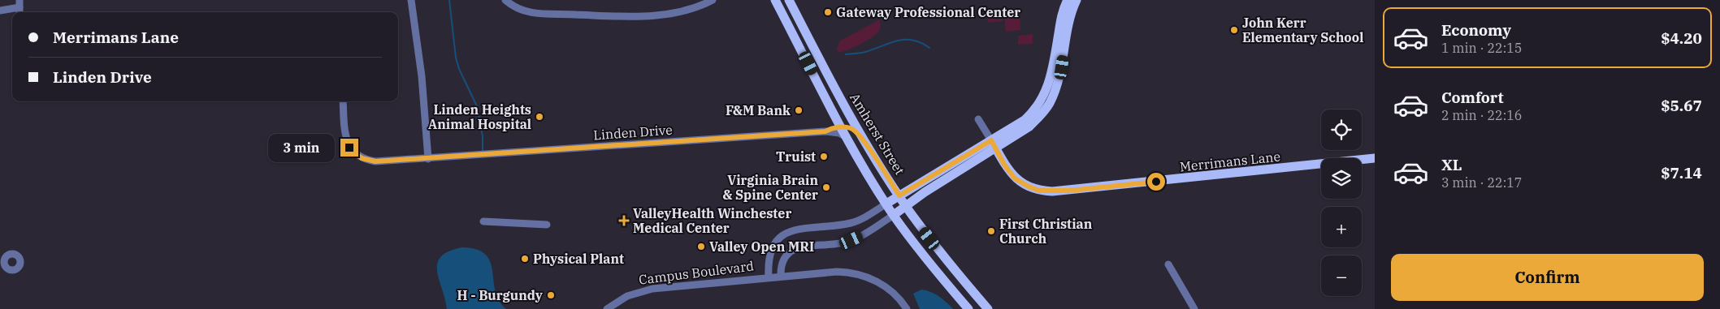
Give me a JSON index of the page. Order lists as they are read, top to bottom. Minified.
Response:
{"streets":{"main road":["Amherst Street","Merrimans Lane","Campus Boulevard"],"street":["Linden Drive"]},"crossings":[["Linden Drive","Amherst Street"],["Amherst Street","Campus Boulevard"],["Merrimans Lane","Campus Boulevard"]],"places":{"other":["Gateway Professional Center","John Kerr Elementary School","F&M Bank","Linden Heights Animal Hospital","Truist","Virginia Brain & Spine Center","First Christian Church","Valley Open MRI","Physical Plant","H - Burgundy"],"health":["ValleyHealth Winchester Medical Center"]},"page":{"list":[{"name":"Economy","note":"1 min · 22:15","value":"$4.20"},{"name":"Comfort","note":"2 min · 22:16","value":"$5.67"},{"name":"XL","note":"3 min · 22:17","value":"$7.14"}],"banner":["Merrimans Lane","Linden Drive"],"map_buttons":["+","−"],"bubble":"3 min","buttons":"Confirm"}}
